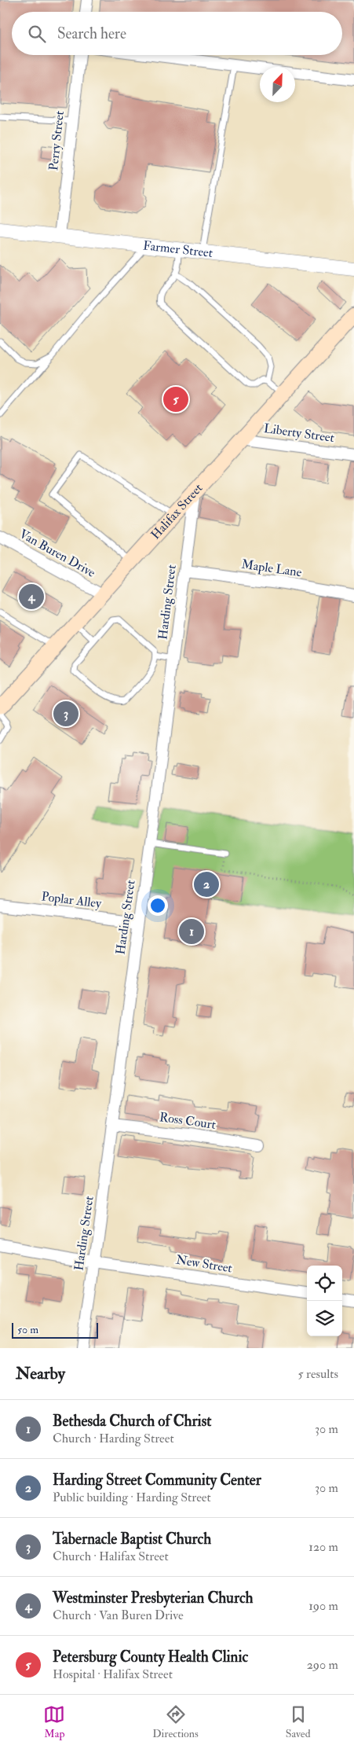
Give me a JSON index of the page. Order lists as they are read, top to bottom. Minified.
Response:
{"streets":{"main road":["Halifax Street"],"street":["Perry Street","Farmer Street","Liberty Street","Van Buren Drive","Maple Lane","Harding Street","Poplar Alley","Ross Court","New Street"]},"crossings":[["Perry Street","Farmer Street"],["Liberty Street","Halifax Street"],["Halifax Street","Van Buren Drive"],["Halifax Street","Harding Street"],["Maple Lane","Harding Street"],["Harding Street","Poplar Alley"],["Harding Street","Ross Court"],["Harding Street","New Street"]],"scale_bar":"50 m","north":"top right","page":{"search":"Search here","pins":["5","4","3","2","1"],"scale":"50 m","heading":["Nearby","5 results"],"list":[{"mark":"1","name":"Bethesda Church of Christ","note":"Church · Harding Street","value":"30 m"},{"mark":"2","name":"Harding Street Community Center","note":"Public building · Harding Street","value":"30 m"},{"mark":"3","name":"Tabernacle Baptist Church","note":"Church · Halifax Street","value":"120 m"},{"mark":"4","name":"Westminster Presbyterian Church","note":"Church · Van Buren Drive","value":"190 m"},{"mark":"5","name":"Petersburg County Health Clinic","note":"Hospital · Halifax Street","value":"290 m"}],"nav":["Map","Directions","Saved"]}}
